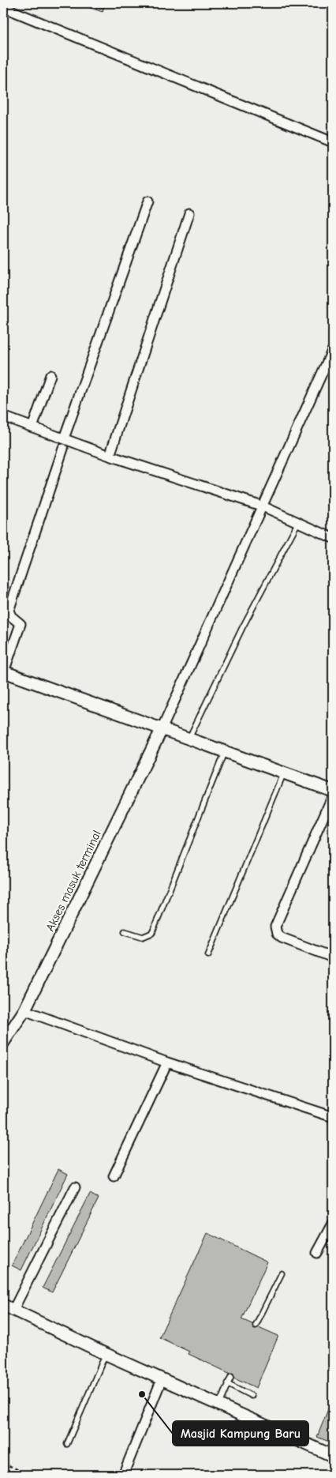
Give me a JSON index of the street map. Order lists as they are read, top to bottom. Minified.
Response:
{"streets":{"street":["Akses masuk terminal"]},"places":["Masjid Kampung Baru"]}
